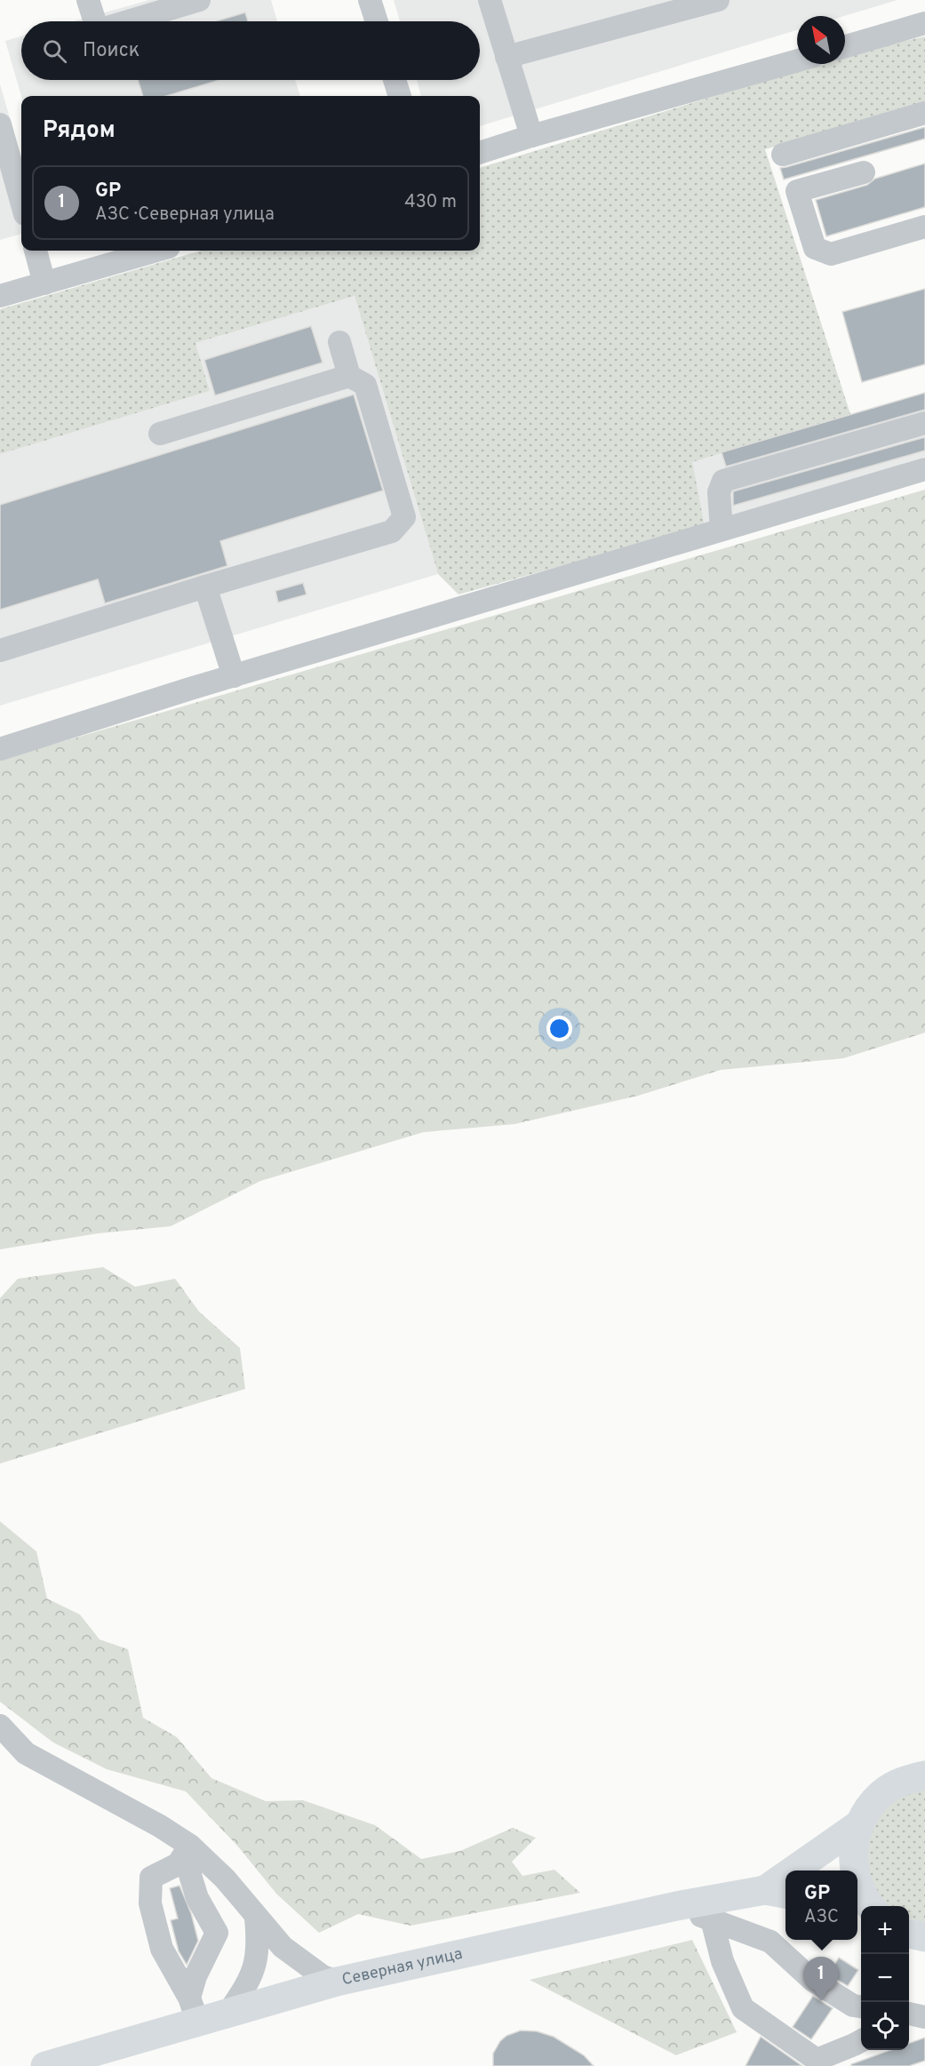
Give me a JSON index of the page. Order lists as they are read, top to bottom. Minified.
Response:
{"streets":{"main road":["Северная улица"]},"north":"top left","page":{"search":"Поиск","heading":"Рядом","list":[{"mark":"1","name":"GP","note":"АЗС · Северная улица","value":"430 m"}],"popup":["GP","АЗС"],"map_buttons":["+","−"],"pins":"1"}}
